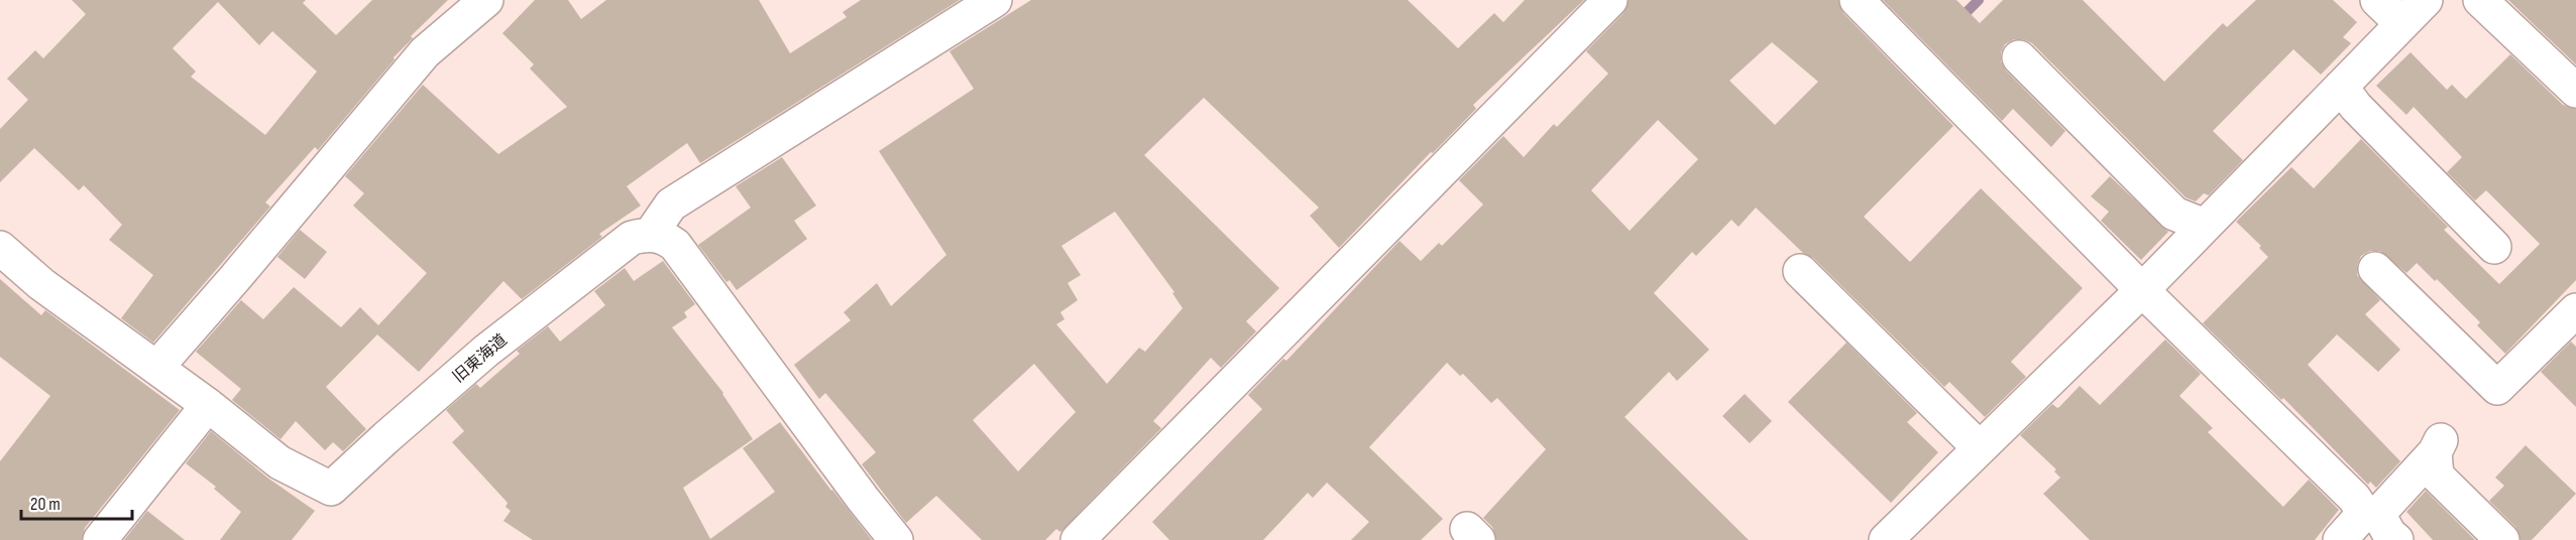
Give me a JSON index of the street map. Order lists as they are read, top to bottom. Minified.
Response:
{"streets":{"street":["旧東海道"]},"scale_bar":"20 m"}
